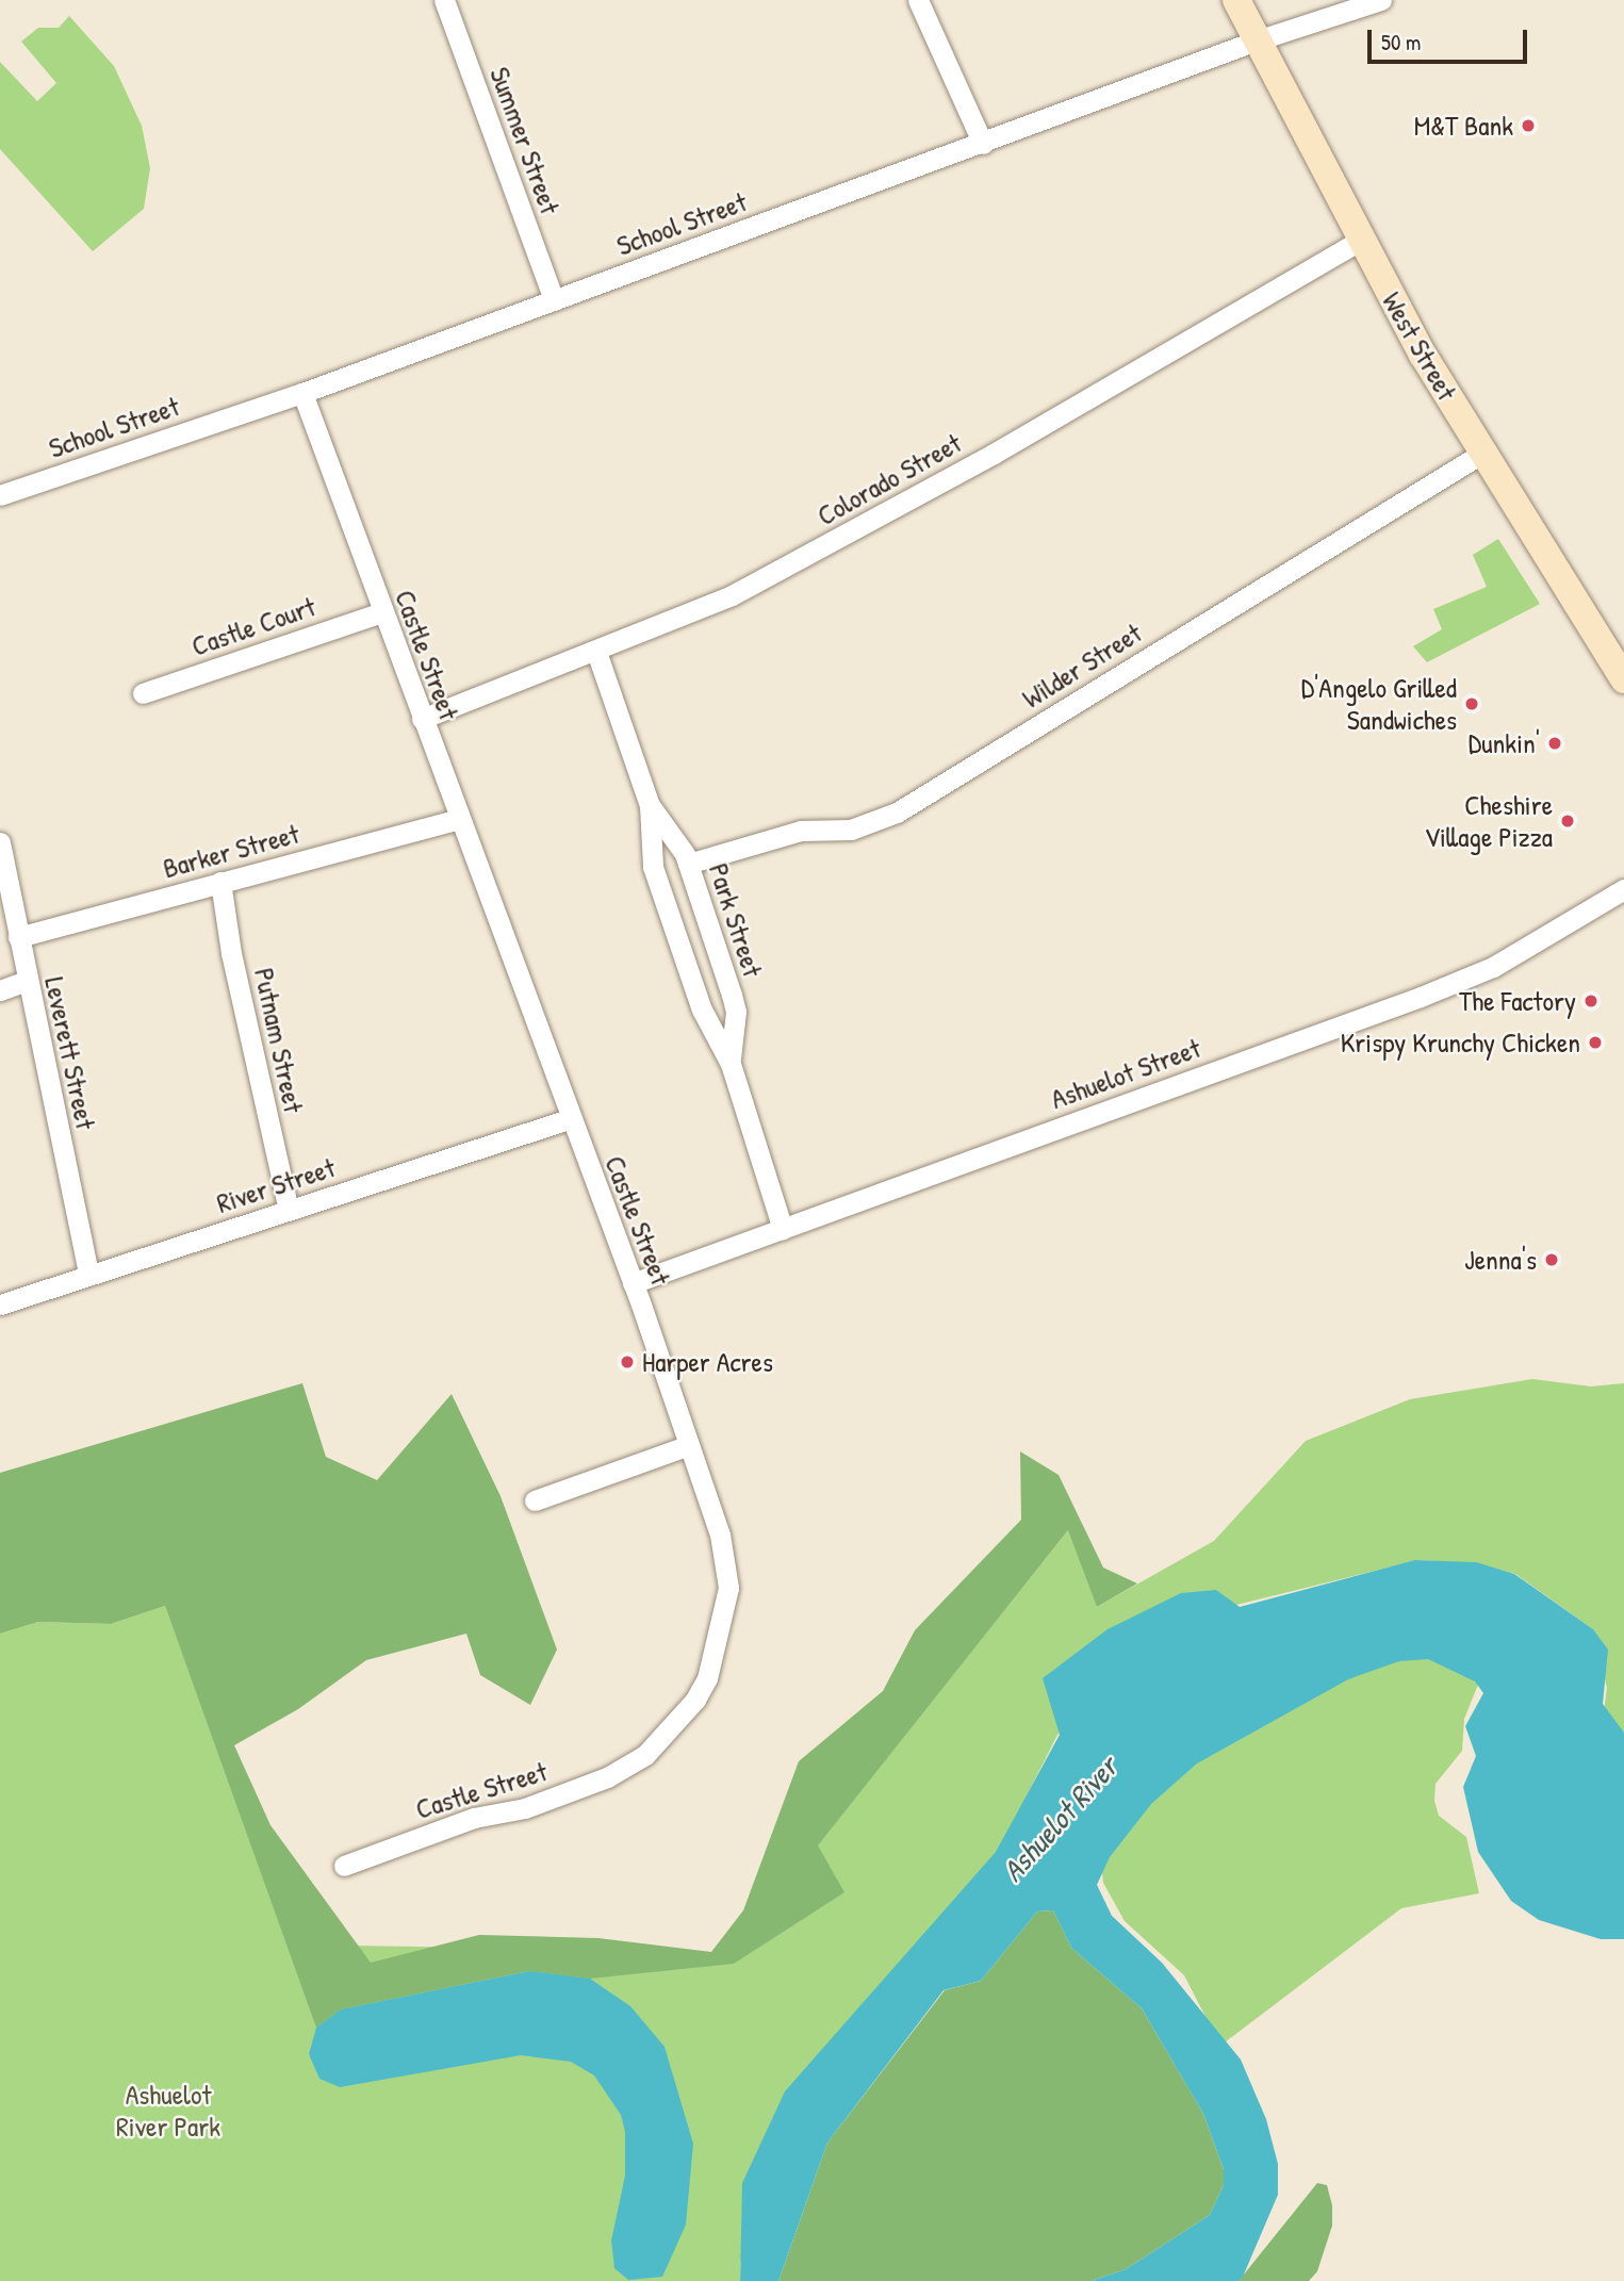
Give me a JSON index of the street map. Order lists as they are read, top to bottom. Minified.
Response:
{"streets":{"street":["Summer Street","School Street","West Street","Colorado Street","Castle Court","Castle Street","Wilder Street","Barker Street","Park Street","Putnam Street","Leverett Street","Ashuelot Street","River Street"]},"crossings":[["Summer Street","School Street"],["School Street","West Street"],["School Street","Castle Street"],["West Street","Colorado Street"],["West Street","Wilder Street"],["Colorado Street","Castle Street"],["Colorado Street","Park Street"],["Castle Court","Castle Street"],["Castle Street","Barker Street"],["Castle Street","Ashuelot Street"],["Castle Street","River Street"],["Wilder Street","Park Street"],["Barker Street","Putnam Street"],["Barker Street","Leverett Street"],["Park Street","Ashuelot Street"],["Putnam Street","River Street"],["Leverett Street","River Street"]],"water":["Ashuelot River"],"parks":["Ashuelot River Park"],"places":["M&T Bank","D'Angelo Grilled Sandwiches","Dunkin'","Cheshire Village Pizza","The Factory","Krispy Krunchy Chicken","Jenna's","Harper Acres"],"scale_bar":"50 m"}
